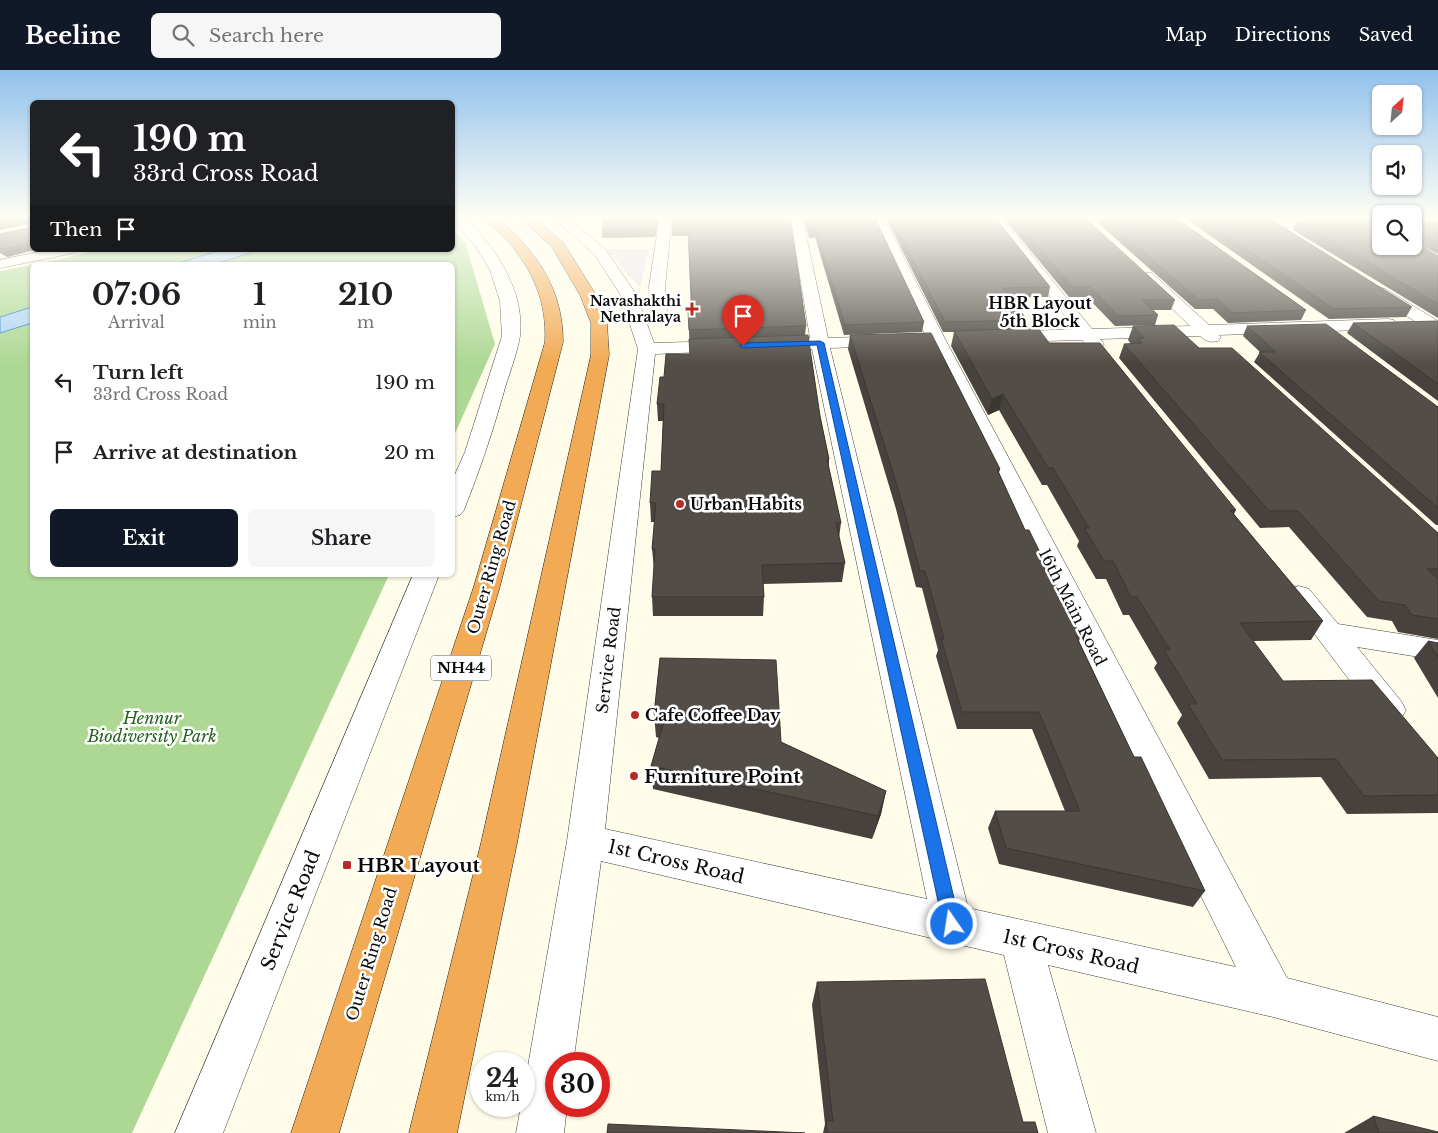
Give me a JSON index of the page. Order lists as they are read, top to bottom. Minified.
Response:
{"streets":{"highway":["Outer Ring Road","NH44"],"street":["16th Main Road","Service Road","1st Cross Road"]},"crossings":[["16th Main Road","1st Cross Road"],["Service Road","1st Cross Road"]],"districts":["HBR Layout 5th Block"],"parks":["Hennur Biodiversity Park"],"places":{"health":["Navashakthi Nethralaya"],"other":["Urban Habits","Cafe Coffee Day","Furniture Point"],"transit":["HBR Layout"]},"north":"top right","page":{"header":"Beeline","search":"Search here","nav":["Map","Directions","Saved"],"turn":["190 m","33rd Cross Road"],"then":"Then","eta":["07:06","Arrival","1","min","210","m"],"list":[{"name":"Turn left","note":"33rd Cross Road","value":"190 m"},{"name":"Arrive at destination","value":"20 m"}],"buttons":["Exit","Share"],"speed":"24 km/h","limit":"30"}}
